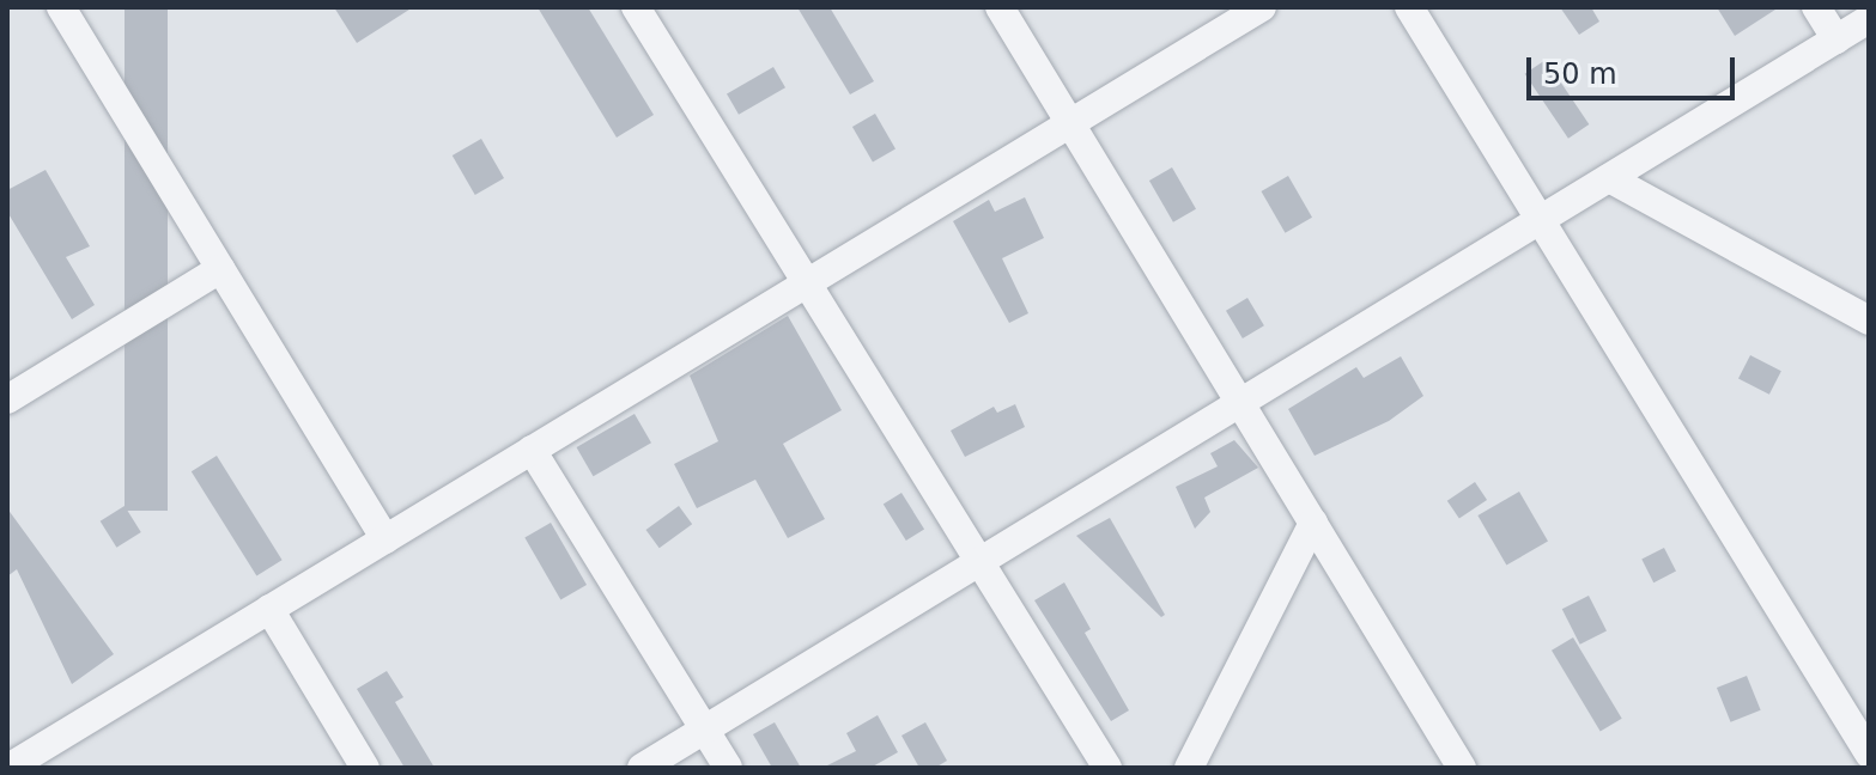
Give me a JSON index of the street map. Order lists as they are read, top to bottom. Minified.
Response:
{"scale_bar":"50 m"}
